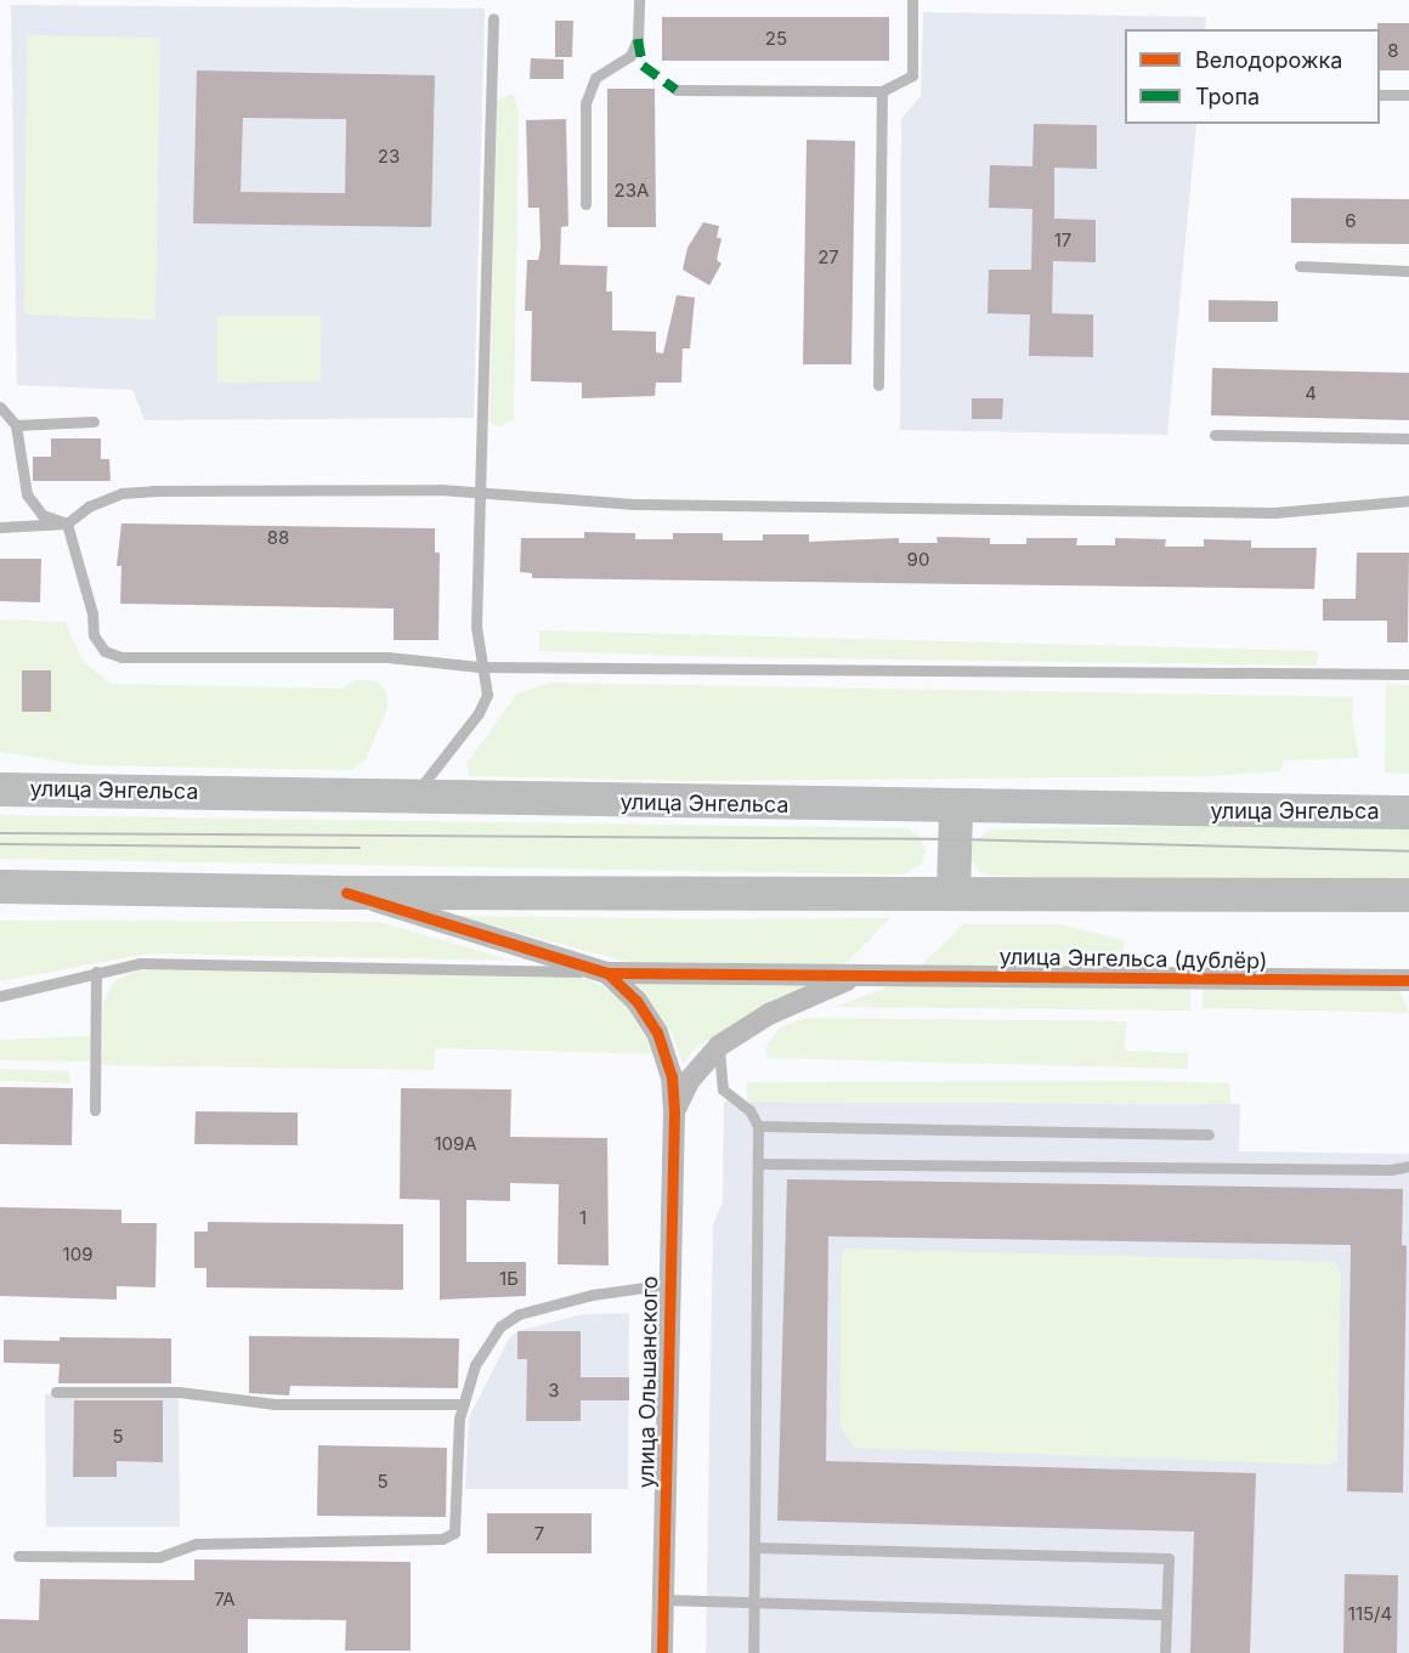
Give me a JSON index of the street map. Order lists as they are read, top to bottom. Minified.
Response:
{"streets":{"main road":["улица Энгельса"],"street":["улица Энгельса (дублёр)","улица Ольшанского"]},"crossings":[["улица Энгельса (дублёр)","улица Ольшанского"]],"house_numbers":["25","8","23","23А","6","17","27","4","88","90","109А","1","109","1Б","3","5","5","7","7А","115/4"],"legend":["Велодорожка","Тропа"]}
